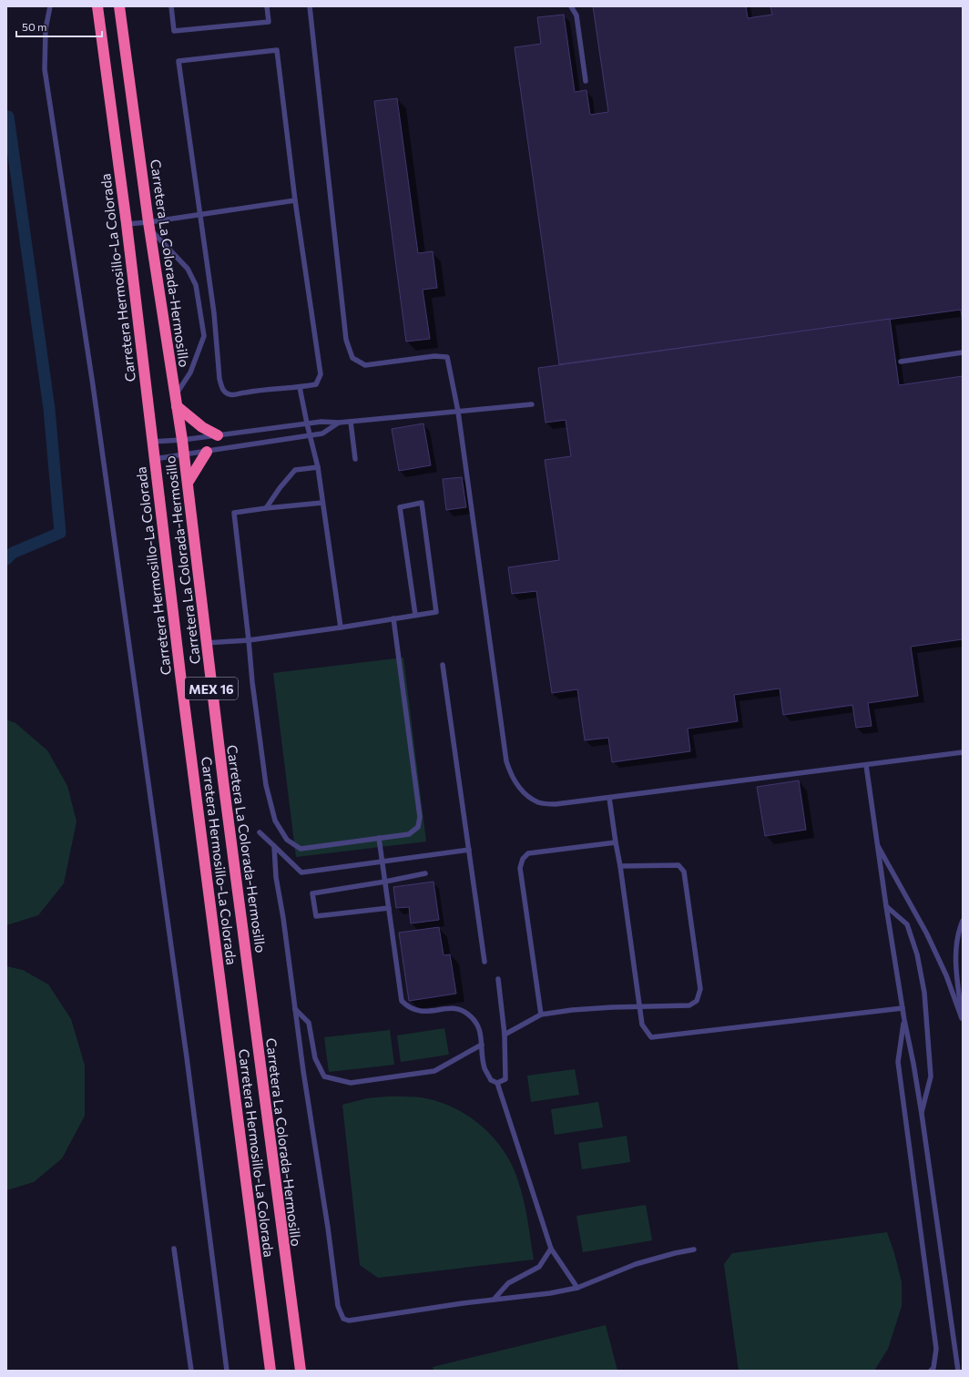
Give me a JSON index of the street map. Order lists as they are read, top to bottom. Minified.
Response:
{"streets":{"highway":["Carretera La Colorada-Hermosillo","Carretera Hermosillo-La Colorada","MEX 16"]},"scale_bar":"50 m"}
